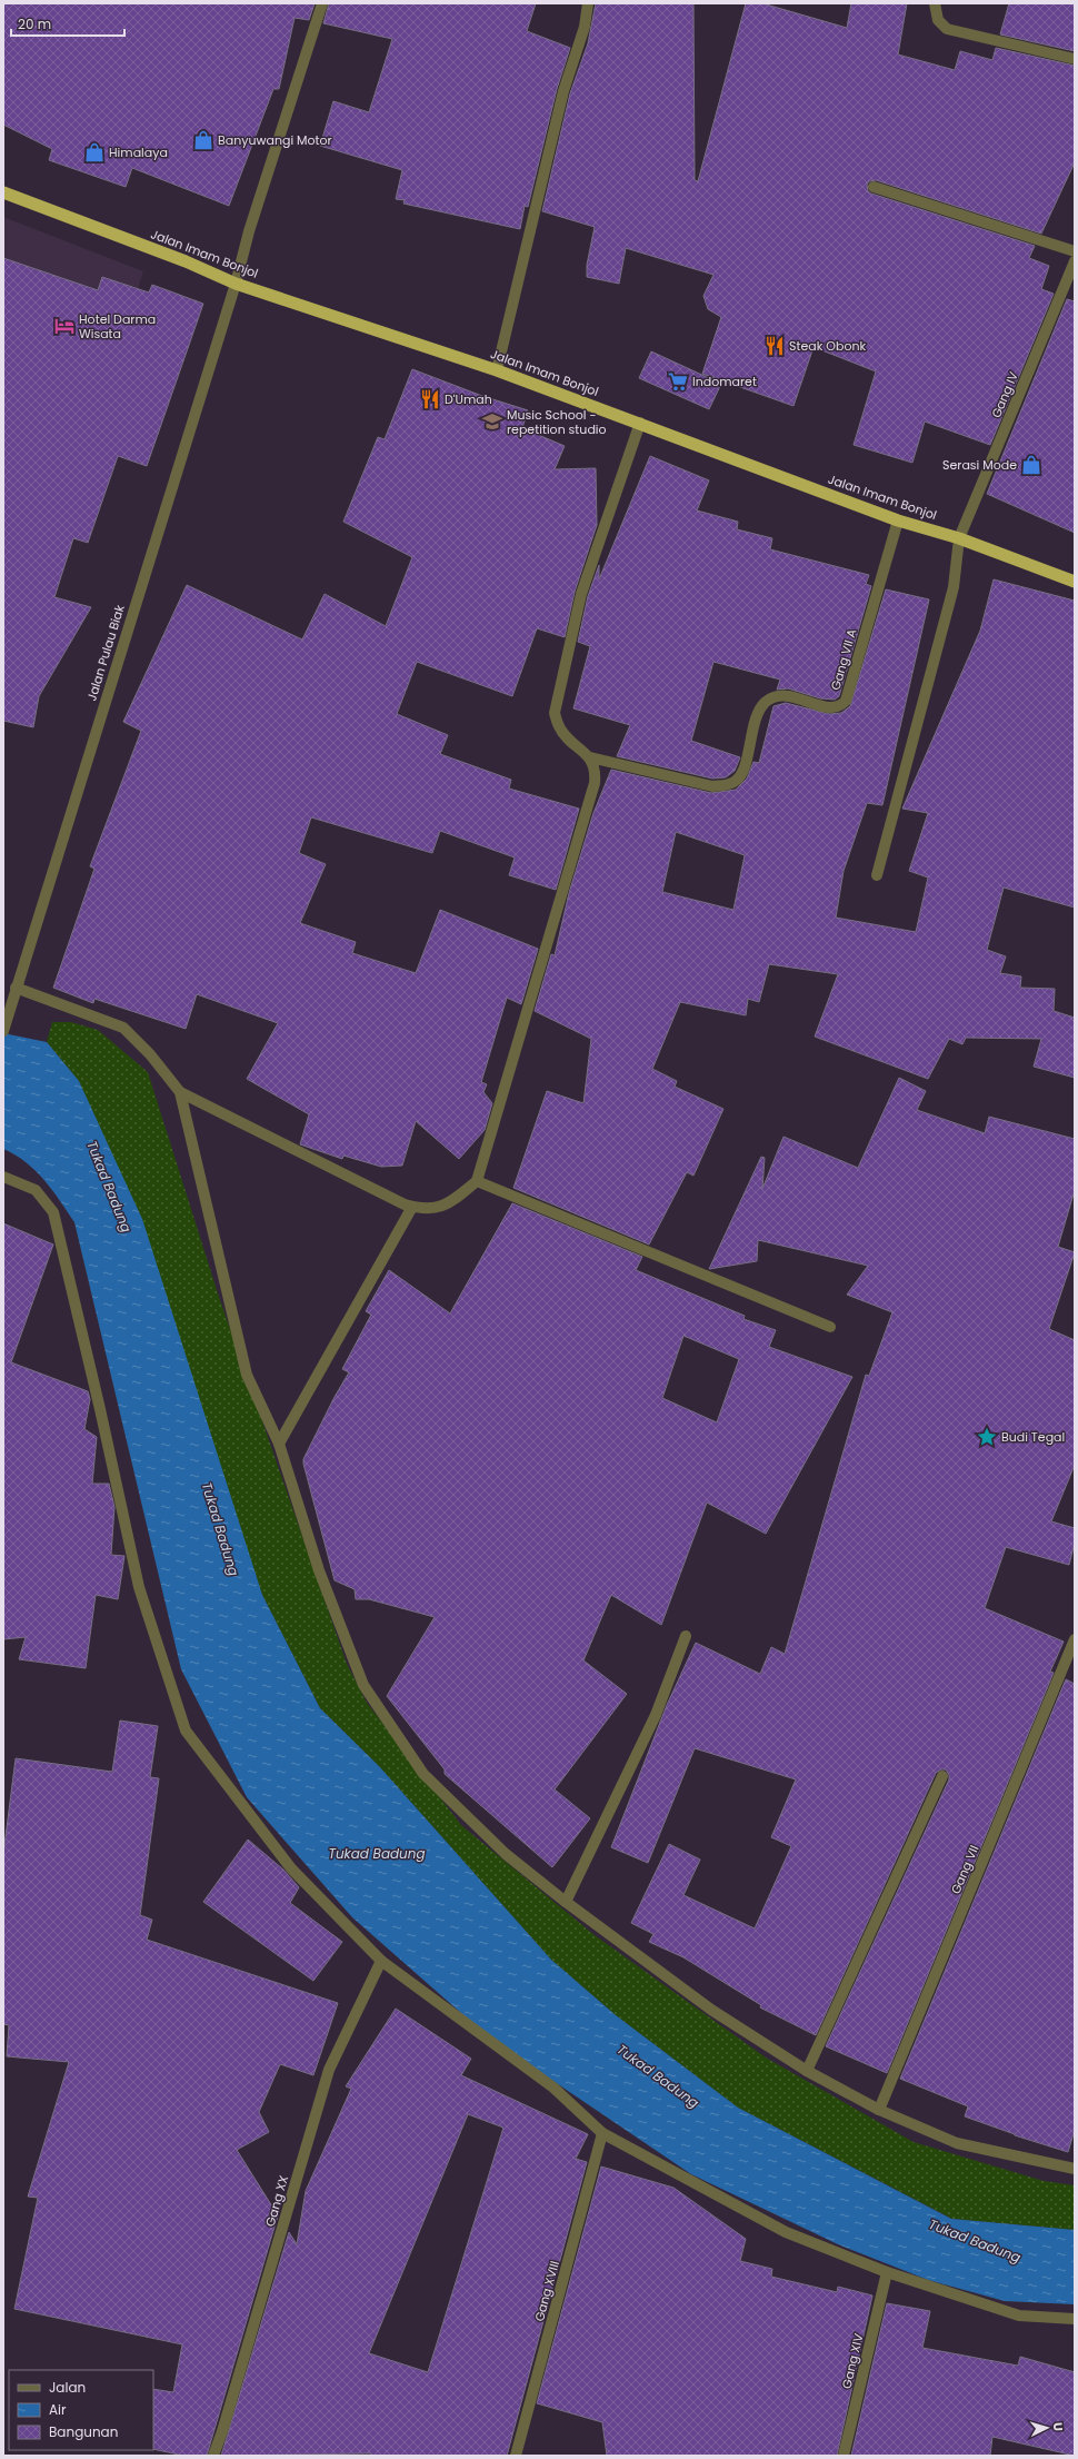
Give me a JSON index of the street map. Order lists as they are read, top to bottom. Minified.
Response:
{"streets":{"highway":["Jalan Imam Bonjol"],"street":["Gang IV","Jalan Pulau Biak","Gang VII A","Gang VII","Gang XX","Gang XVIII","Gang XIV"]},"crossings":[["Jalan Imam Bonjol","Gang IV"],["Jalan Imam Bonjol","Jalan Pulau Biak"],["Jalan Imam Bonjol","Gang VII A"]],"water":["Tukad Badung"],"places":{"shop":["Banyuwangi Motor","Himalaya","Serasi Mode"],"hotel":["Hotel Darma Wisata"],"restaurant":["Steak Obonk","D'Umah"],"supermarket":["Indomaret"],"school or university":["Music School - repetition studio"],"place":["Budi Tegal"]},"legend":["Jalan","Air","Bangunan"],"scale_bar":"20 m","north":"right"}
